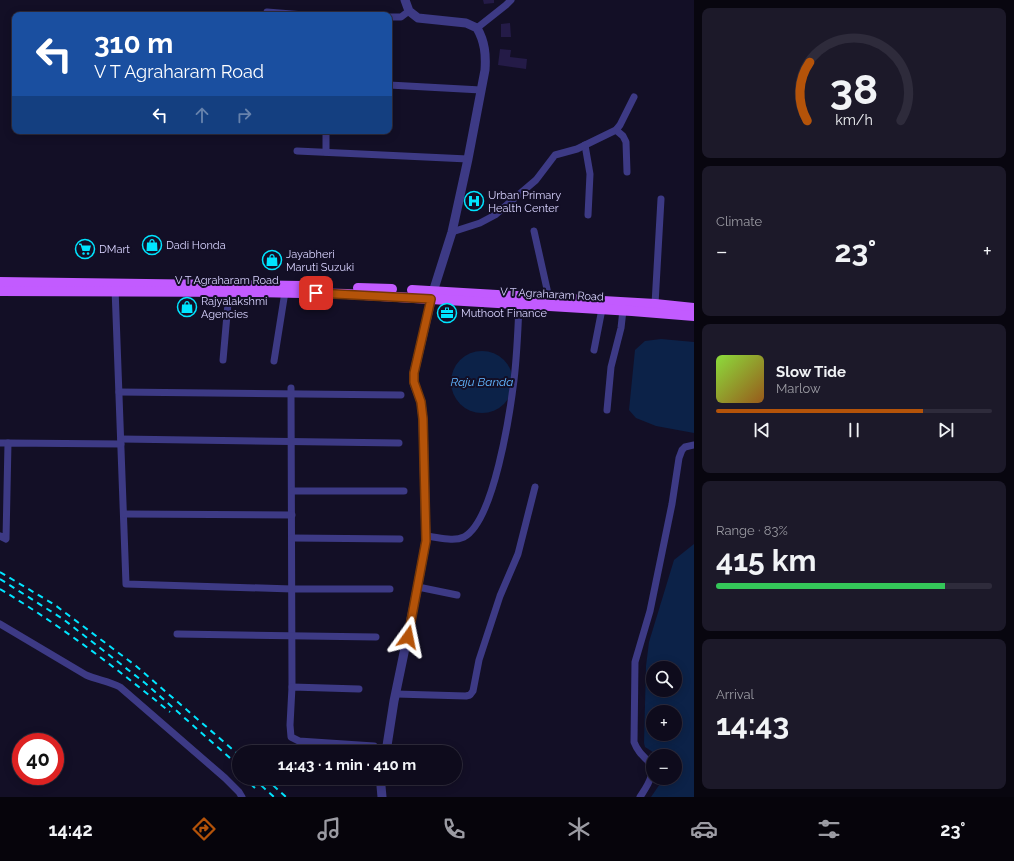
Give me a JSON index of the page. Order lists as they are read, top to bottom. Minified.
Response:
{"streets":{"main road":["V T Agraharam Road"]},"water":["Raju Banda"],"places":{"hospital":["Urban Primary Health Center"],"shop":["Dadi Honda","Jayabheri Maruti Suzuki","Rajyalakshmi Agencies"],"supermarket":["DMart"],"office":["Muthoot Finance"]},"page":{"turn":["310 m","V T Agraharam Road"],"tile":["Climate",["Range · 83%","415 km"],["Arrival","14:43"]],"heat":["−","23°","+"],"song":["Slow Tide","Marlow"],"map_buttons":["+","−"],"limit":"40","trip":"14:43 · 1 min · 410 m","tabs":["14:42","23°"],"gauge":["38","km/h"]}}
